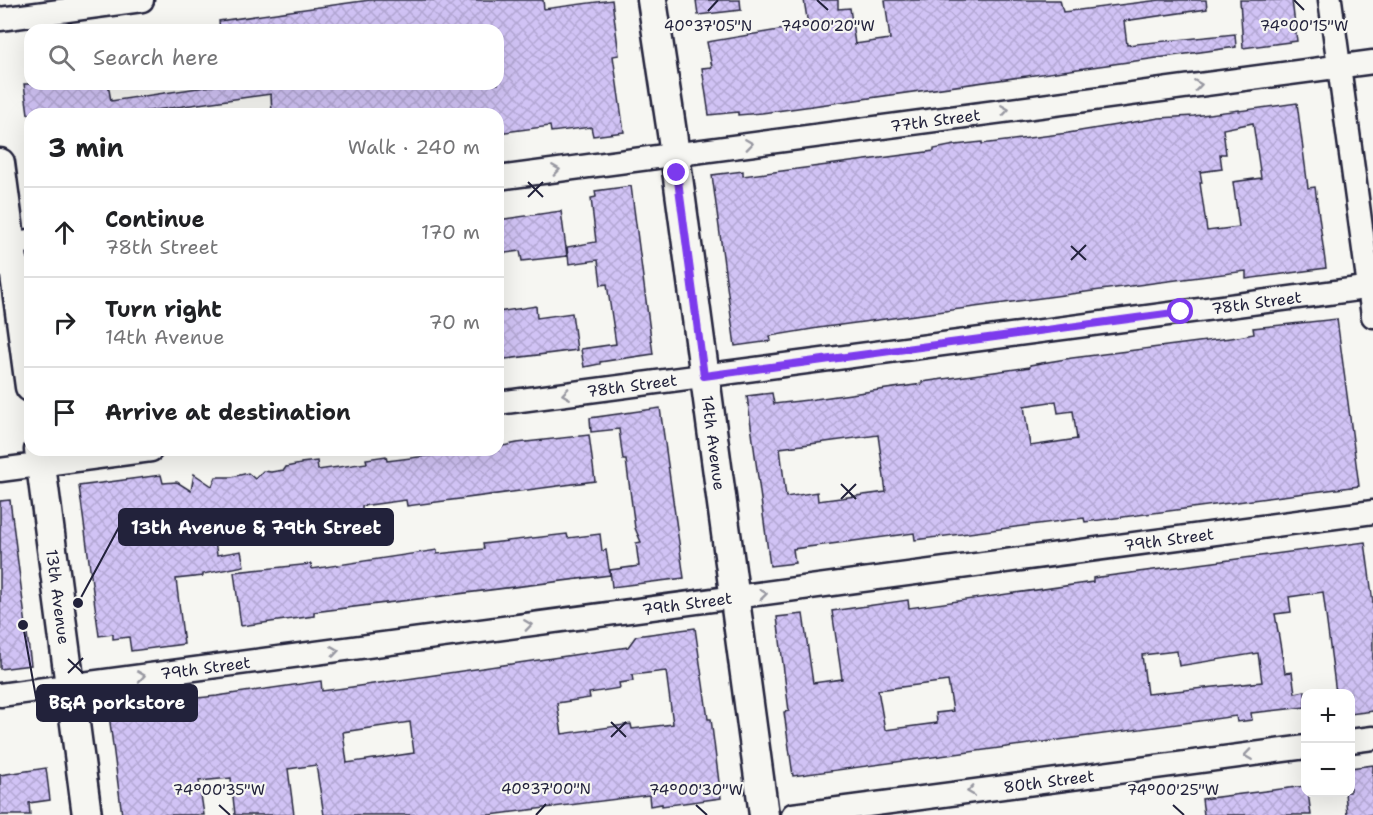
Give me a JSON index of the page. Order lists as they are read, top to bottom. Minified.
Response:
{"streets":{"main road":["14th Avenue","13th Avenue"],"street":["77th Street","78th Street","79th Street","80th Street"]},"crossings":[["77th Street","14th Avenue"],["78th Street","14th Avenue"],["14th Avenue","79th Street"],["79th Street","13th Avenue"]],"one_way":["77th Street","79th Street","80th Street"],"places":["13th Avenue & 79th Street","B&A porkstore"],"page":{"search":"Search here","heading":["3 min","Walk · 240 m"],"list":[["Continue","78th Street","170 m"],["Turn right","14th Avenue","70 m"],"Arrive at destination"],"map_buttons":["+","−"]},"coordinates":["74°00'20\"W","74°00'15\"W","40°37'05\"N","40°37'00\"N","74°00'35\"W","74°00'30\"W","74°00'25\"W"]}
